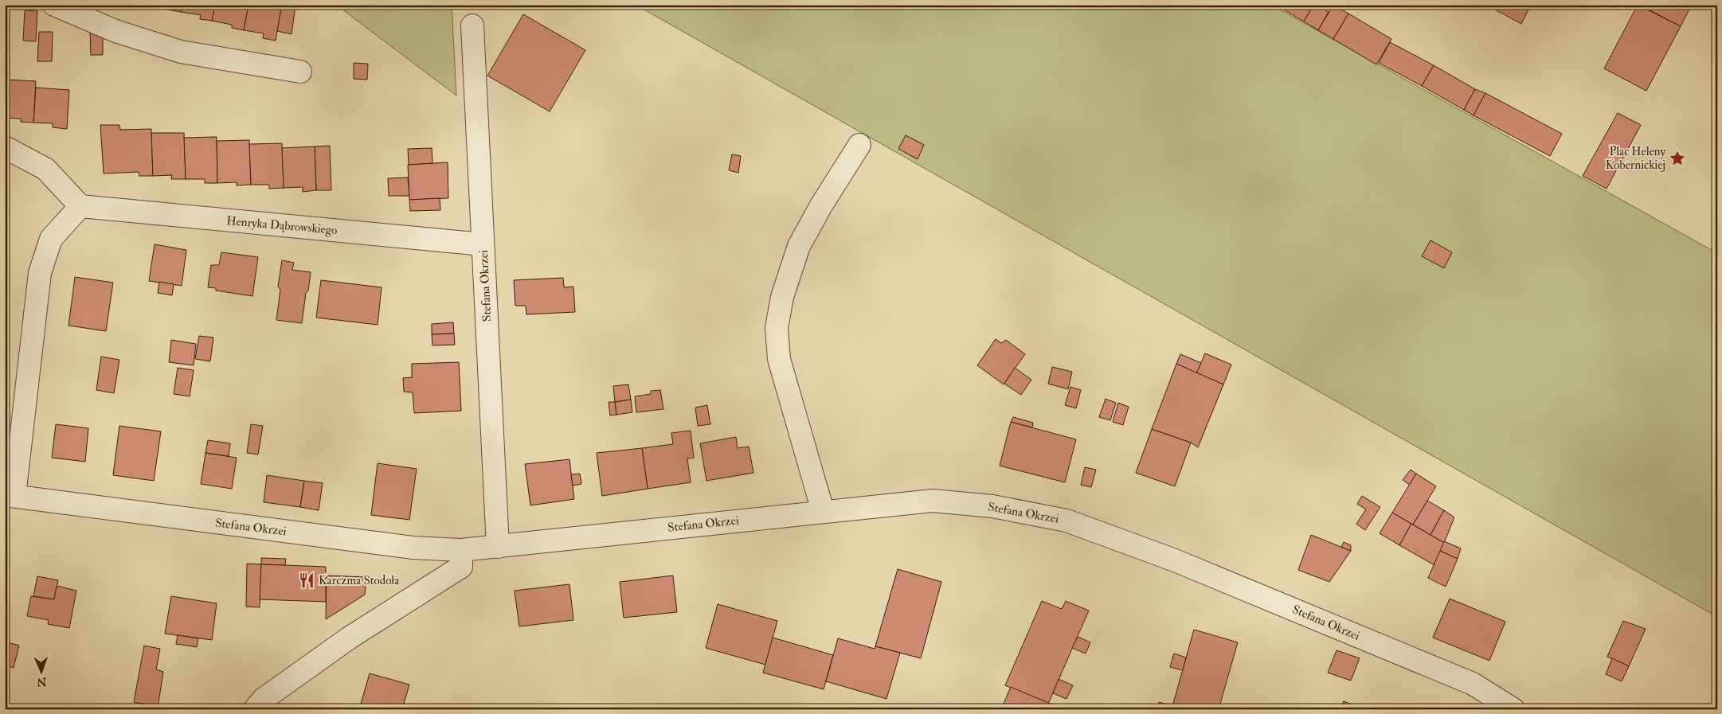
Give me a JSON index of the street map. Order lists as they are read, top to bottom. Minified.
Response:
{"streets":{"street":["Henryka Dąbrowskiego","Stefana Okrzei"]},"crossings":[["Henryka Dąbrowskiego","Stefana Okrzei"]],"places":{"place":["Plac Heleny Kobernickiej"],"restaurant":["Karczma Stodoła"]},"north":"bottom"}
